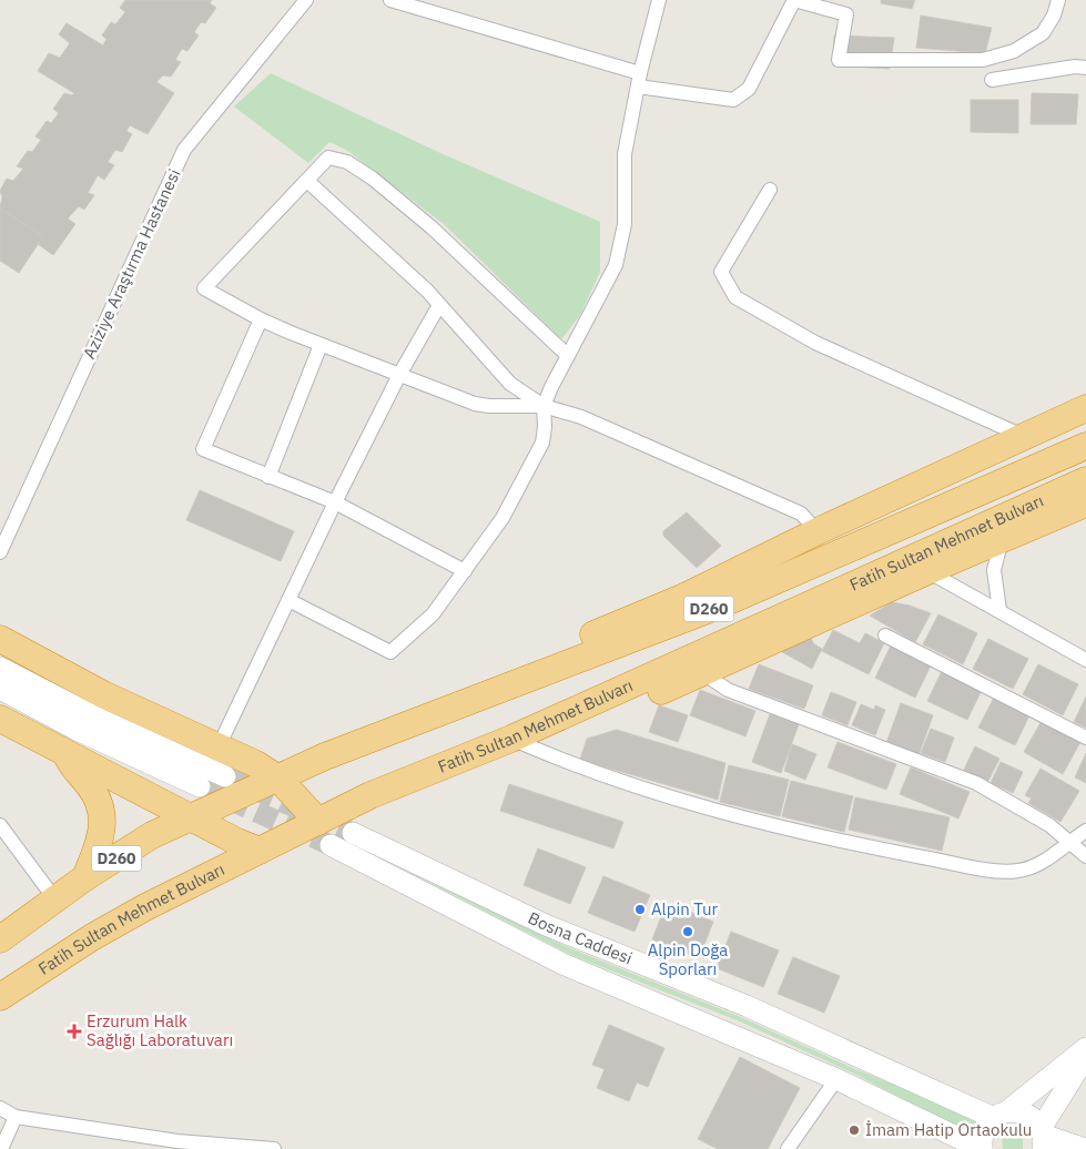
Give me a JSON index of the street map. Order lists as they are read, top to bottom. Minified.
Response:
{"streets":{"highway":["Fatih Sultan Mehmet Bulvarı","D260"],"main road":["Bosna Caddesi"],"street":["Aziziye Araştırma Hastanesi"]},"places":{"other":["Alpin Tur","Alpin Doğa Sporları","İmam Hatip Ortaokulu"],"health":["Erzurum Halk Sağlığı Laboratuvarı"]}}
